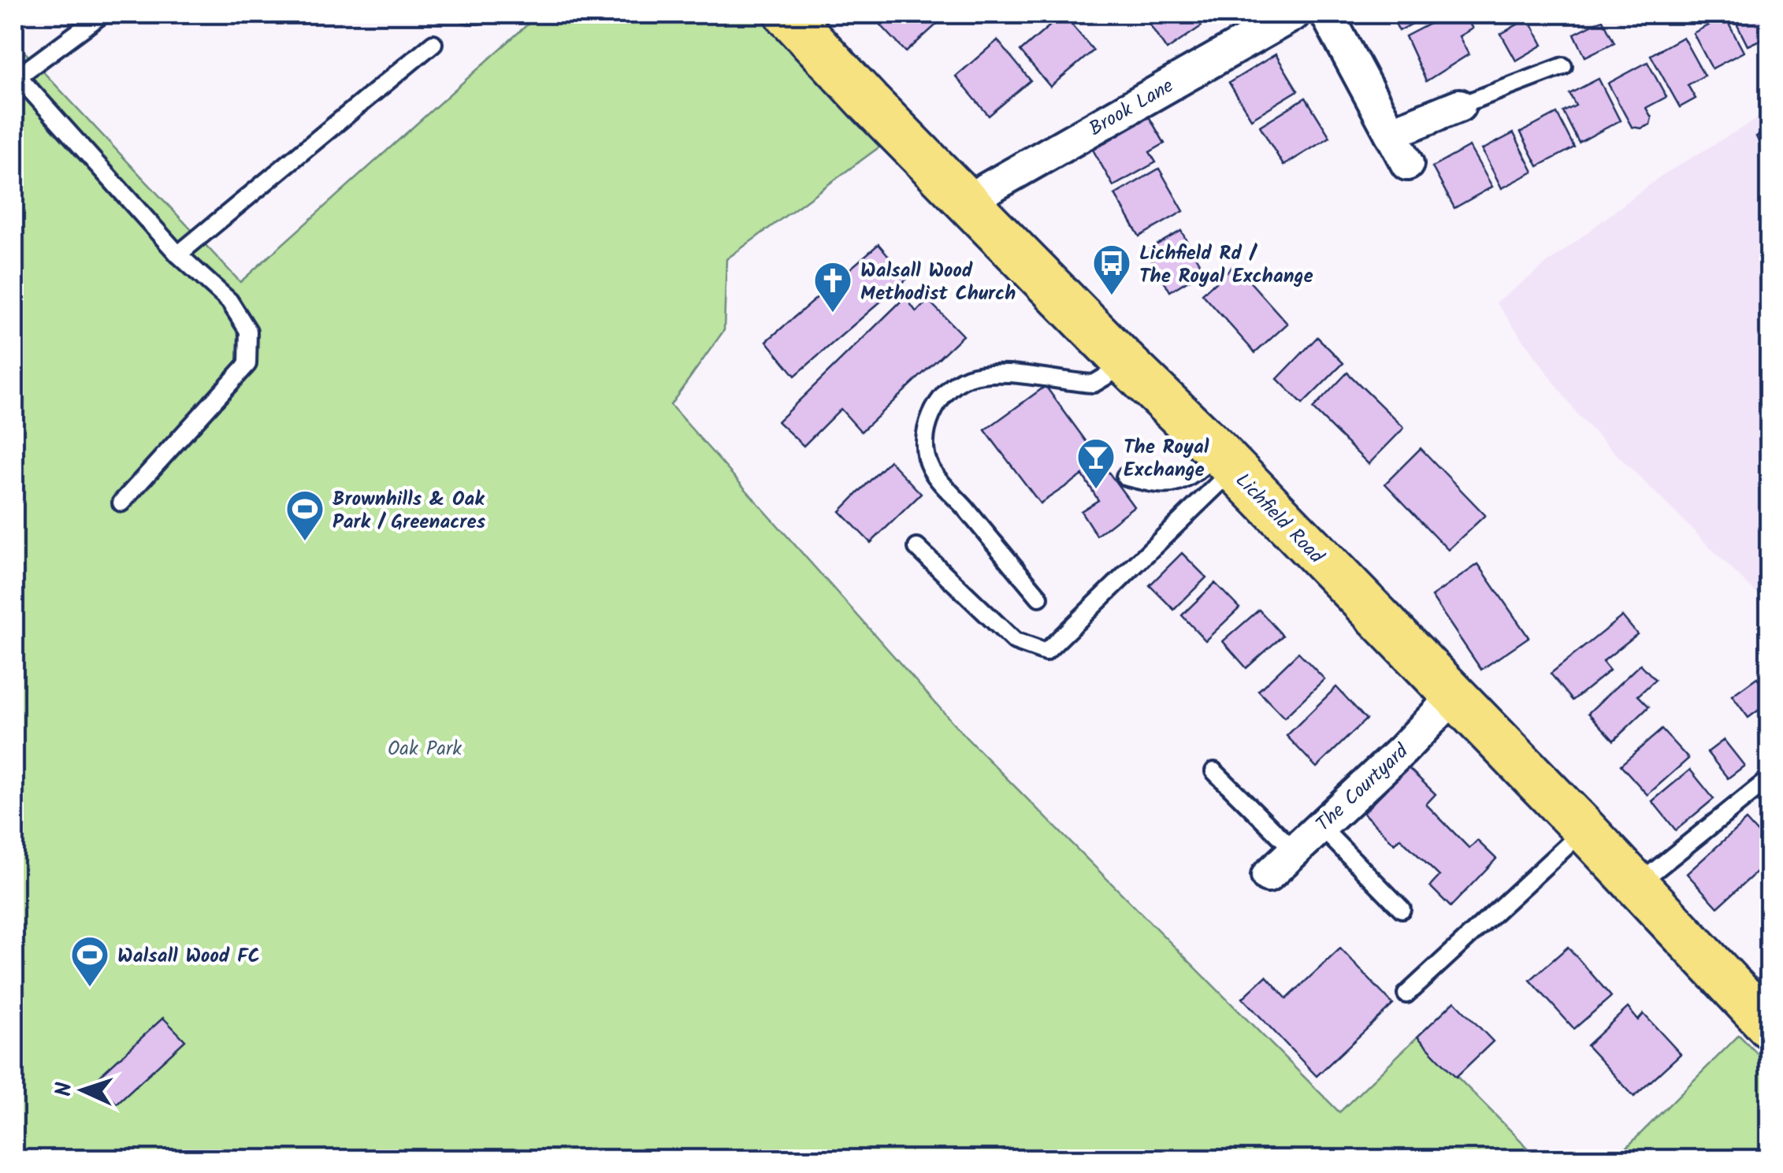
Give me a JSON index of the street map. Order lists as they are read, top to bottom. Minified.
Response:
{"streets":{"highway":["Lichfield Road"],"street":["Brook Lane","The Courtyard"]},"crossings":[["Brook Lane","Lichfield Road"],["Lichfield Road","The Courtyard"]],"parks":["Oak Park"],"places":{"bus stop":["Lichfield Rd / The Royal Exchange"],"church":["Walsall Wood Methodist Church"],"bar":["The Royal Exchange"],"sports":["Brownhills & Oak Park / Greenacres","Walsall Wood FC"]},"north":"left"}
